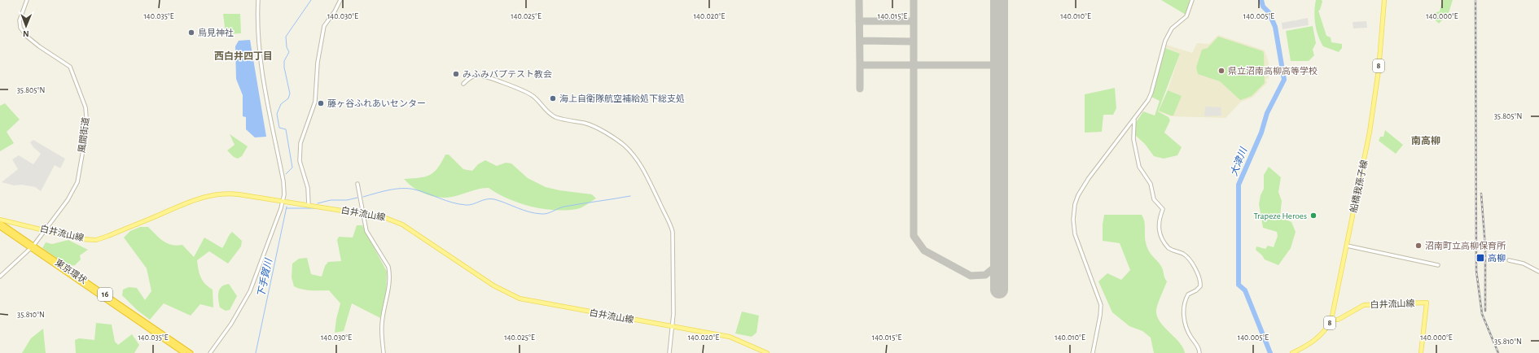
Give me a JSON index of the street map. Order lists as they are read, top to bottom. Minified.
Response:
{"streets":{"highway":["東京環状","16"],"main road":["8","船橋我孫子線","白井流山線"],"street":["風間街道"]},"crossings":[["風間街道","白井流山線"],["風間街道","東京環状"],["船橋我孫子線","白井流山線"]],"districts":["西白井四丁目","南高柳"],"water":["大津川","下手賀川"],"places":{"other":["鳥見神社","県立沼南高柳高等学校","みふみバプテスト教会","海上自衛隊航空補給処下総支処","藤ヶ谷ふれあいセンター","Trapeze Heroes","沼南町立高柳保育所"],"transit":["高柳"]},"north":"bottom","coordinates":["140.035°E","140.030°E","140.025°E","140.020°E","140.015°E","140.010°E","140.005°E","140.000°E","35.805°N","35.810°N"]}
